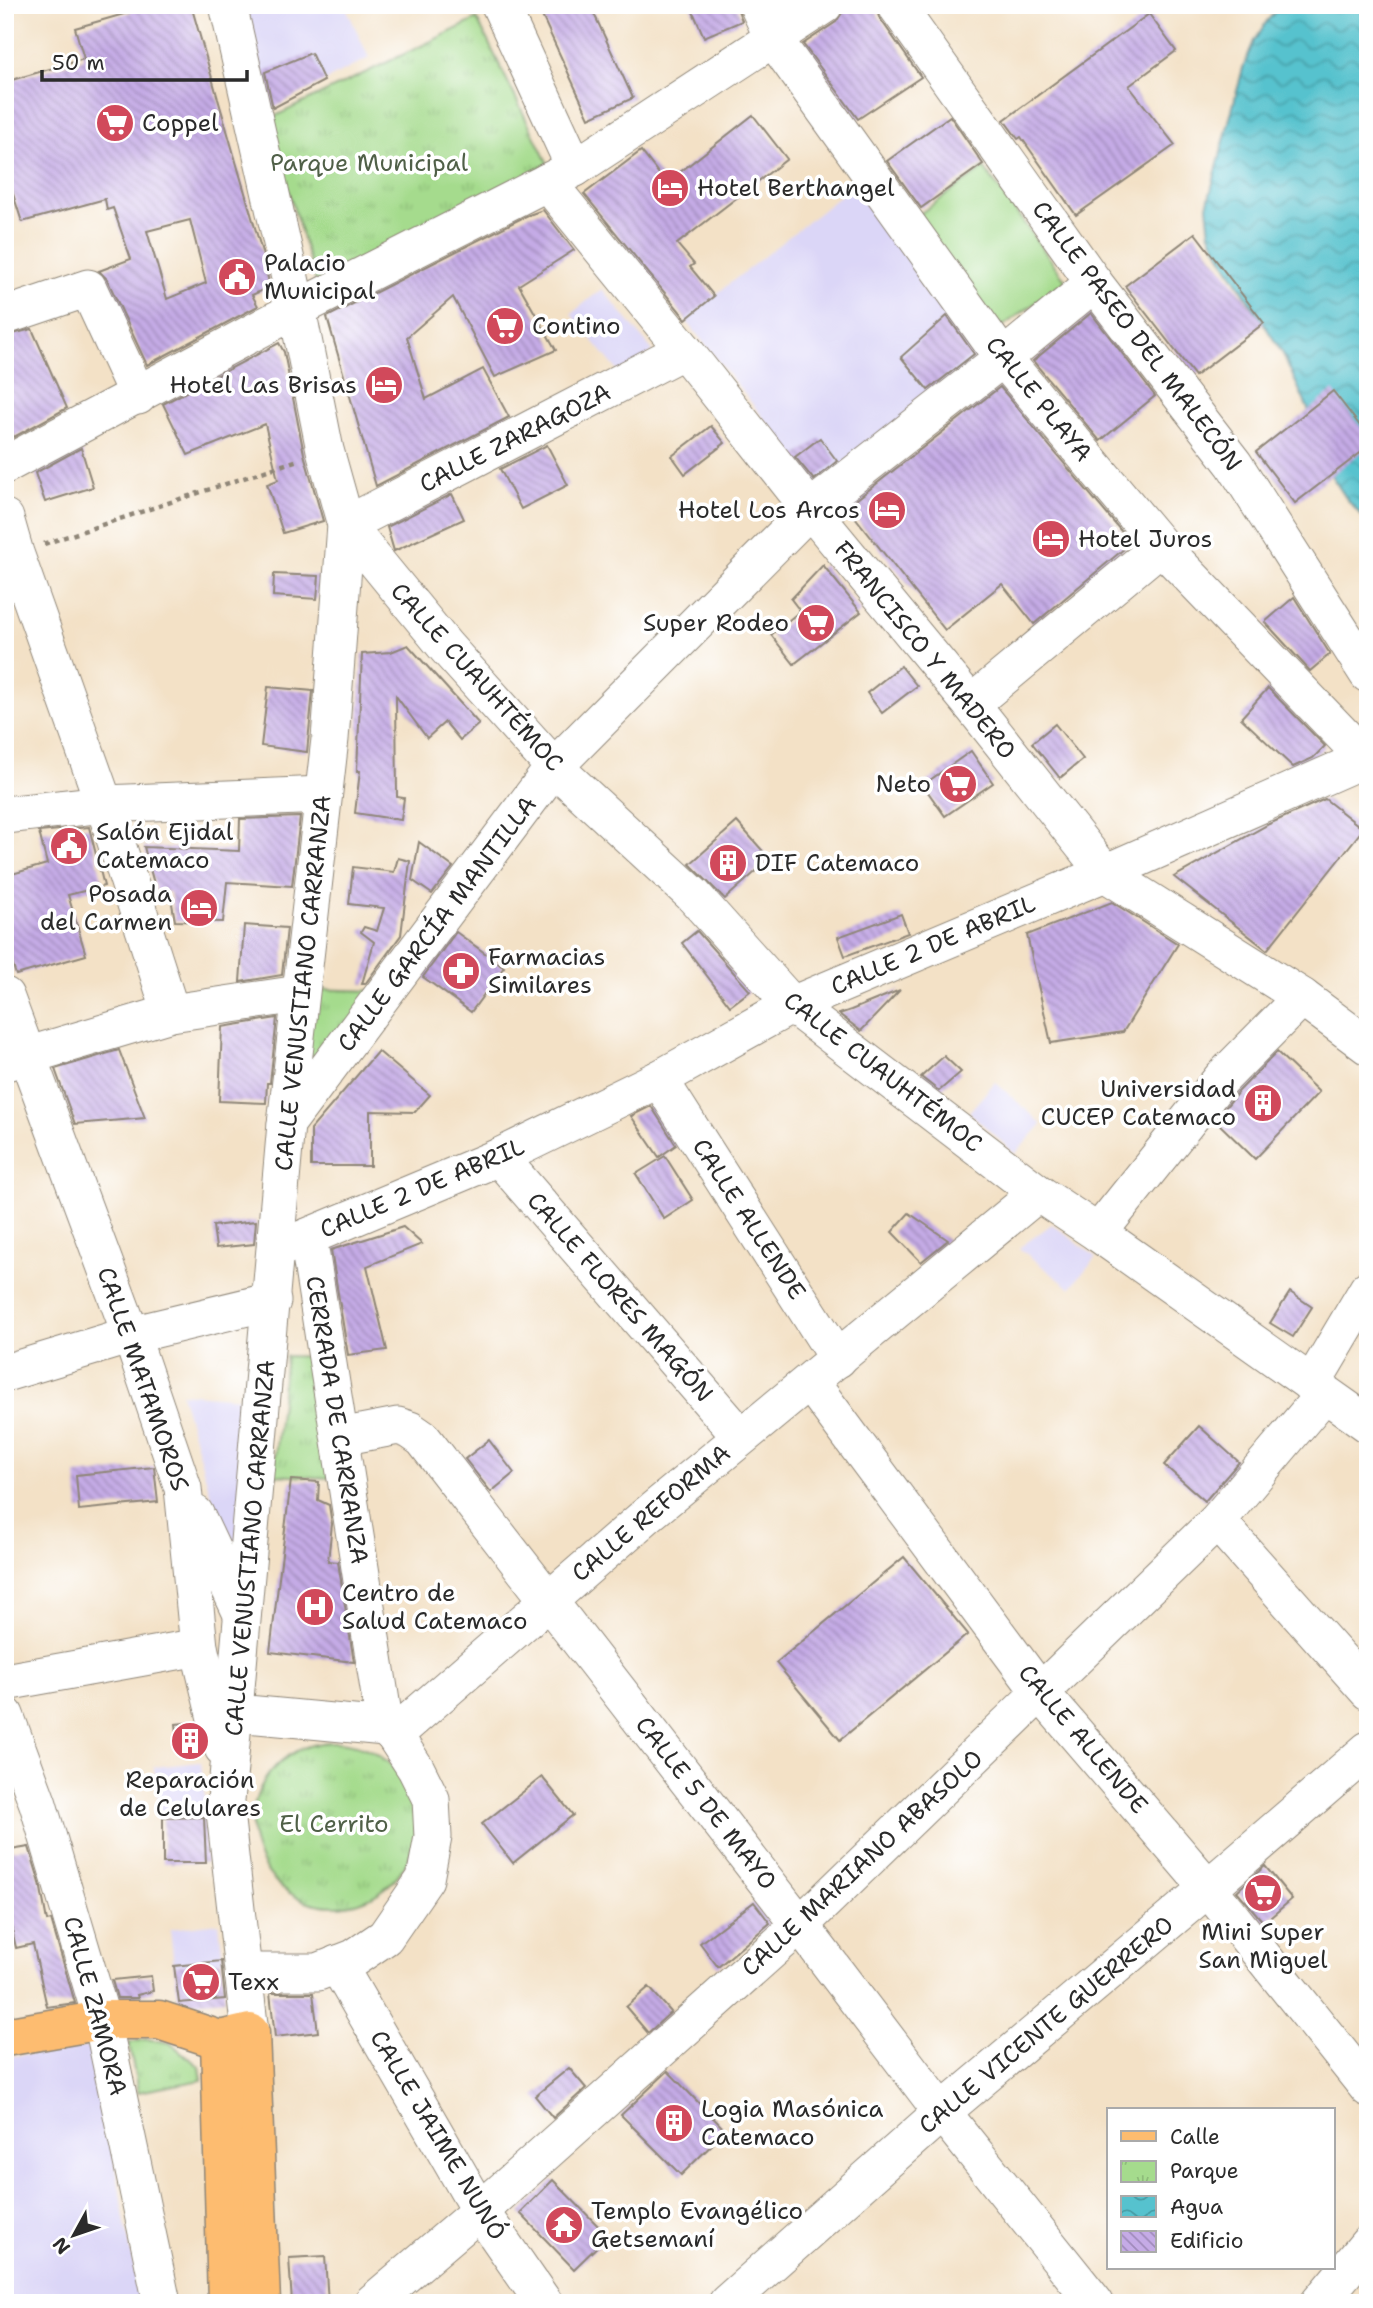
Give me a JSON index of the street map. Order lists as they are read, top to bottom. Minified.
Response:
{"streets":{"street":["CALLE PASEO DEL MALECÓN","CALLE PLAYA","CALLE ZARAGOZA","FRANCISCO Y MADERO","CALLE CUAUHTÉMOC","CALLE GARCÍA MANTILLA","CALLE 2 DE ABRIL","CALLE VENUSTIANO CARRANZA","CALLE ALLENDE","CALLE FLORES MAGÓN","CALLE MATAMOROS","CERRADA DE CARRANZA","CALLE REFORMA","CALLE 5 DE MAYO","CALLE MARIANO ABASOLO","CALLE ZAMORA","CALLE VICENTE GUERRERO","CALLE JAIME NUNÓ"]},"crossings":[["CALLE PASEO DEL MALECÓN","CALLE GARCÍA MANTILLA"],["CALLE PLAYA","CALLE GARCÍA MANTILLA"],["CALLE PLAYA","CALLE 2 DE ABRIL"],["CALLE ZARAGOZA","FRANCISCO Y MADERO"],["CALLE ZARAGOZA","CALLE CUAUHTÉMOC"],["CALLE ZARAGOZA","CALLE VENUSTIANO CARRANZA"],["FRANCISCO Y MADERO","CALLE GARCÍA MANTILLA"],["FRANCISCO Y MADERO","CALLE 2 DE ABRIL"],["CALLE CUAUHTÉMOC","CALLE GARCÍA MANTILLA"],["CALLE CUAUHTÉMOC","CALLE 2 DE ABRIL"],["CALLE CUAUHTÉMOC","CALLE VENUSTIANO CARRANZA"],["CALLE CUAUHTÉMOC","CALLE REFORMA"],["CALLE CUAUHTÉMOC","CALLE MARIANO ABASOLO"],["CALLE GARCÍA MANTILLA","CALLE VENUSTIANO CARRANZA"],["CALLE 2 DE ABRIL","CALLE VENUSTIANO CARRANZA"],["CALLE 2 DE ABRIL","CALLE ALLENDE"],["CALLE 2 DE ABRIL","CALLE FLORES MAGÓN"],["CALLE 2 DE ABRIL","CERRADA DE CARRANZA"],["CALLE VENUSTIANO CARRANZA","CALLE MATAMOROS"],["CALLE VENUSTIANO CARRANZA","CERRADA DE CARRANZA"],["CALLE ALLENDE","CALLE REFORMA"],["CALLE ALLENDE","CALLE MARIANO ABASOLO"],["CALLE ALLENDE","CALLE VICENTE GUERRERO"],["CALLE FLORES MAGÓN","CALLE REFORMA"],["CERRADA DE CARRANZA","CALLE REFORMA"],["CERRADA DE CARRANZA","CALLE 5 DE MAYO"],["CALLE REFORMA","CALLE 5 DE MAYO"],["CALLE 5 DE MAYO","CALLE MARIANO ABASOLO"],["CALLE 5 DE MAYO","CALLE VICENTE GUERRERO"],["CALLE MARIANO ABASOLO","CALLE JAIME NUNÓ"]],"parks":["Parque Municipal","El Cerrito"],"places":{"supermarket":["Coppel","Contino","Super Rodeo","Neto","Mini Super San Miguel","Texx"],"hotel":["Hotel Berthangel","Hotel Las Brisas","Hotel Los Arcos","Hotel Juros","Posada del Carmen"],"public building":["Palacio Municipal","Salón Ejidal Catemaco"],"building":["DIF Catemaco","Universidad CUCEP Catemaco","Reparación de Celulares","Logia Masónica Catemaco"],"pharmacy":["Farmacias Similares"],"hospital":["Centro de Salud Catemaco"],"temple":["Templo Evangélico Getsemaní"]},"legend":["Calle","Parque","Agua","Edificio"],"scale_bar":"50 m","north":"bottom left"}
